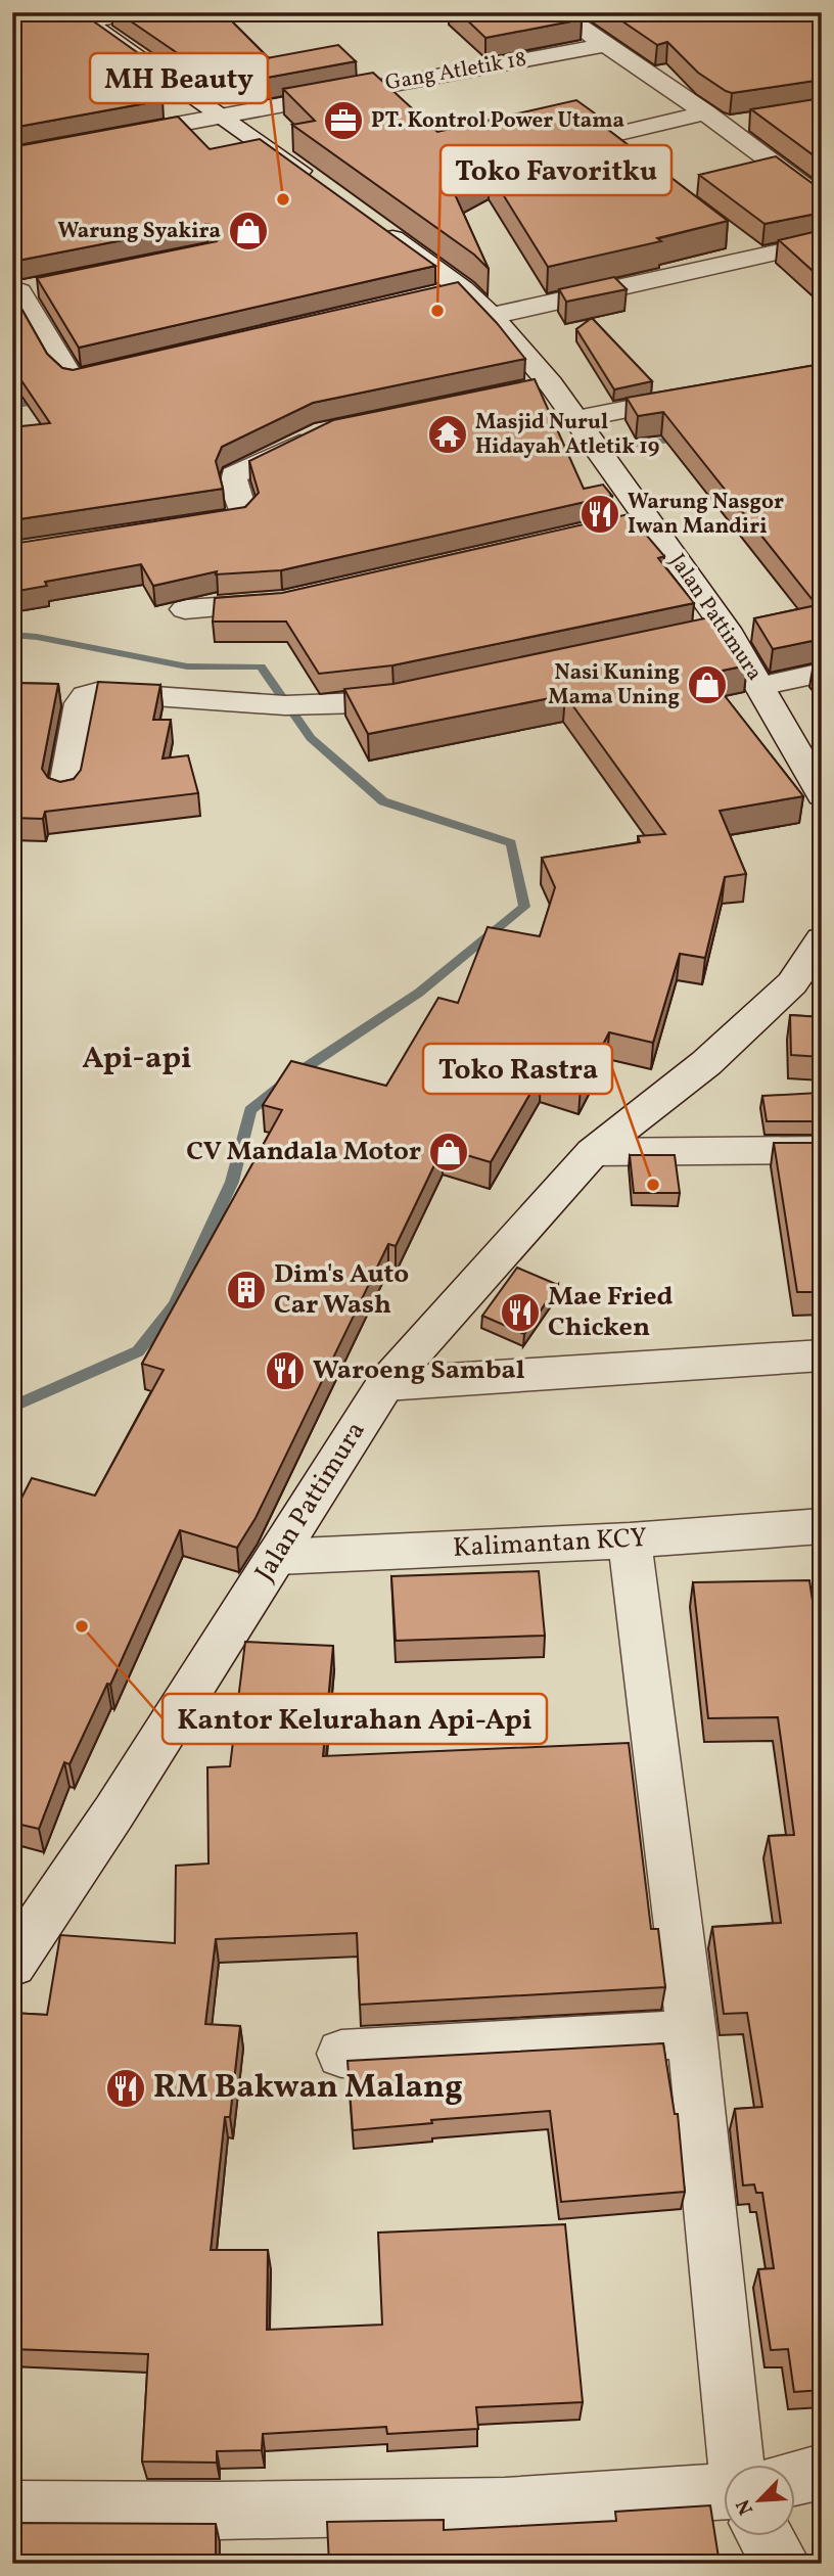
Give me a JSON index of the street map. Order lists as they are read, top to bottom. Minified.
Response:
{"streets":{"street":["Gang Atletik 18","Jalan Pattimura","Kalimantan KCY"]},"crossings":[["Jalan Pattimura","Kalimantan KCY"]],"districts":["Api-api"],"places":{"office":["PT. Kontrol Power Utama"],"other":["MH Beauty","Toko Favoritku","Toko Rastra","Kantor Kelurahan Api-Api"],"shop":["Warung Syakira","Nasi Kuning Mama Uning","CV Mandala Motor"],"temple":["Masjid Nurul Hidayah Atletik 19"],"restaurant":["Warung Nasgor Iwan Mandiri","Mae Fried Chicken","Waroeng Sambal","RM Bakwan Malang"],"building":["Dim's Auto Car Wash"]},"north":"bottom left"}
